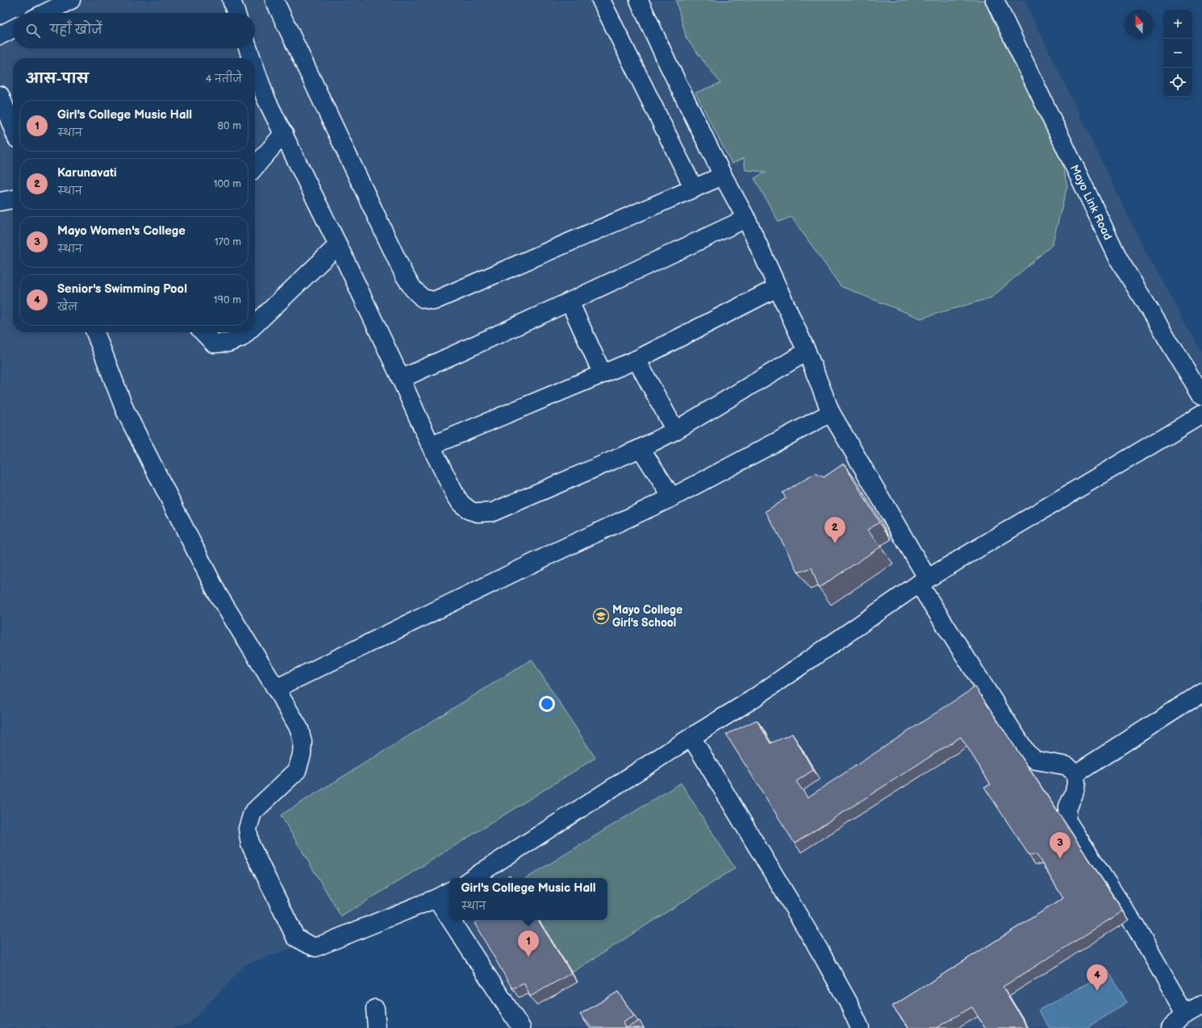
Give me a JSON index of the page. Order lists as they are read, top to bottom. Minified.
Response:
{"streets":{"street":["Mayo Link Road"]},"places":{"school or university":["Mayo College Girl's School"]},"north":"top","page":{"map_buttons":["+","−"],"search":"यहाँ खोजें","heading":["आस-पास","4 नतीजे"],"list":[{"mark":"1","name":"Girl's College Music Hall","note":"स्थान","value":"80 m"},{"mark":"2","name":"Karunavati","note":"स्थान","value":"100 m"},{"mark":"3","name":"Mayo Women's College","note":"स्थान","value":"170 m"},{"mark":"4","name":"Senior's Swimming Pool","note":"खेल","value":"190 m"}],"pins":["2","3","1","4"],"popup":["Girl's College Music Hall","स्थान"]}}
